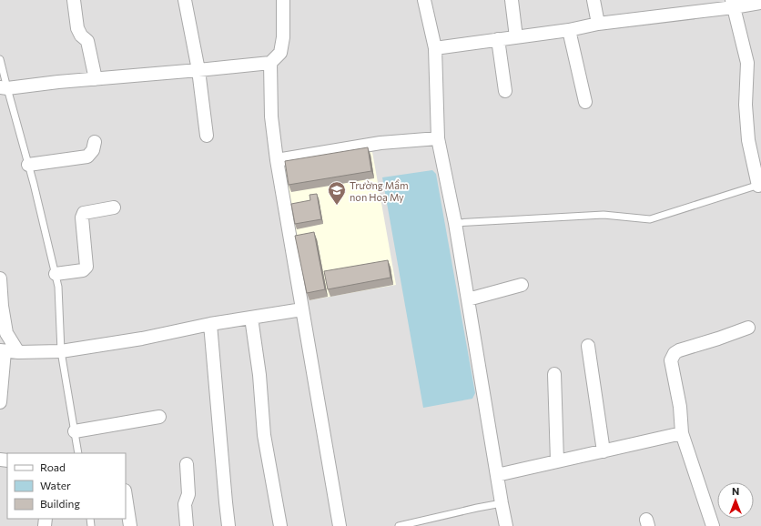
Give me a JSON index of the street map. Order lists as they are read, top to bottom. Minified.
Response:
{"places":{"school or university":["Trường Mầm non Hoạ My"]},"legend":["Road","Water","Building"],"north":"top"}
